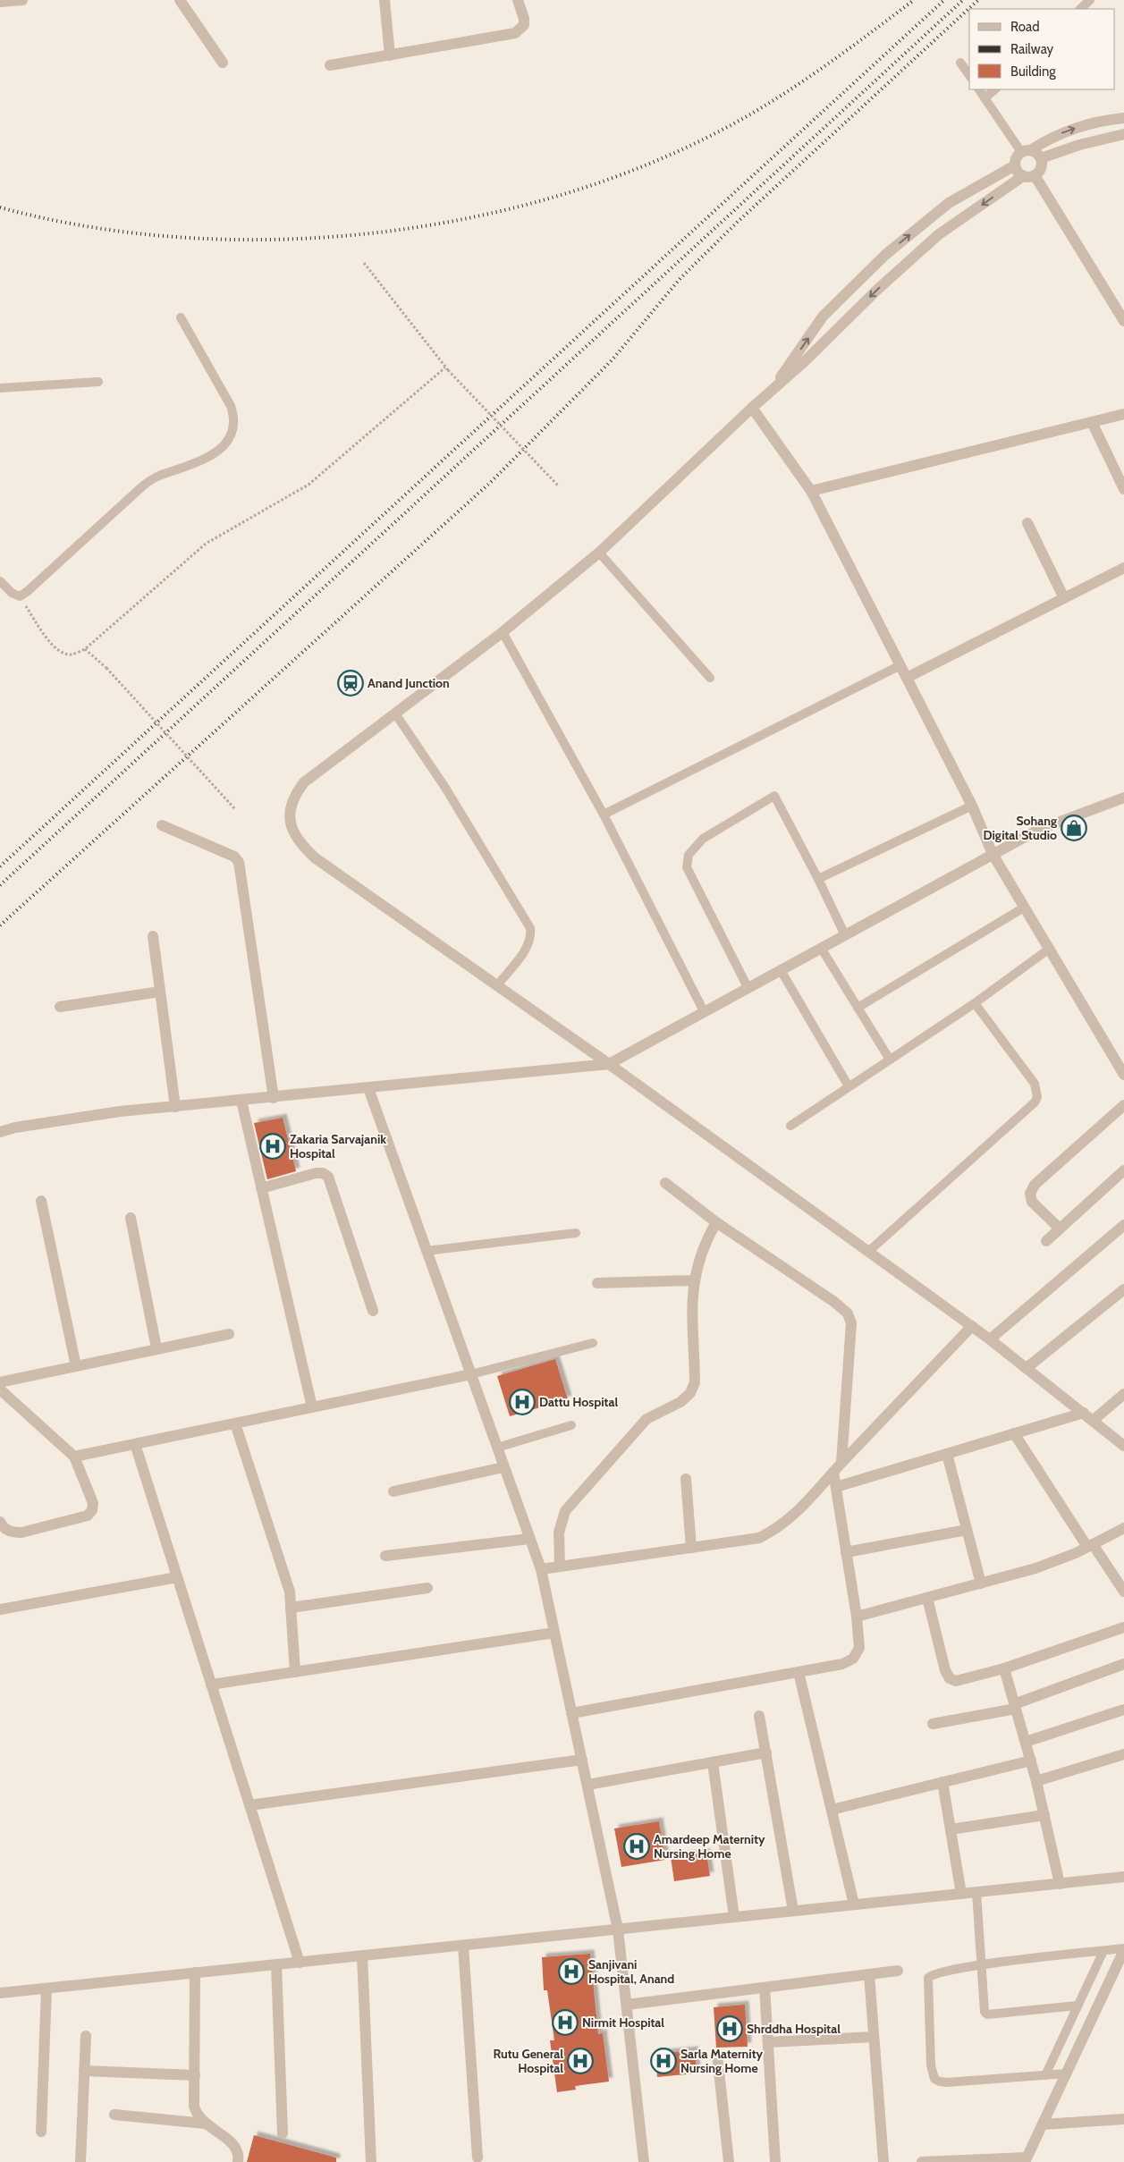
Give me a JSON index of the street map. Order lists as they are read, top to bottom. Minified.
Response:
{"places":{"station":["Anand Junction"],"shop":["Sohang Digital Studio"],"hospital":["Zakaria Sarvajanik Hospital","Dattu Hospital","Amardeep Maternity Nursing Home","Sanjivani Hospital, Anand","Nirmit Hospital","Shrddha Hospital","Rutu General Hospital","Sarla Maternity Nursing Home"]},"legend":["Road","Railway","Building"]}
